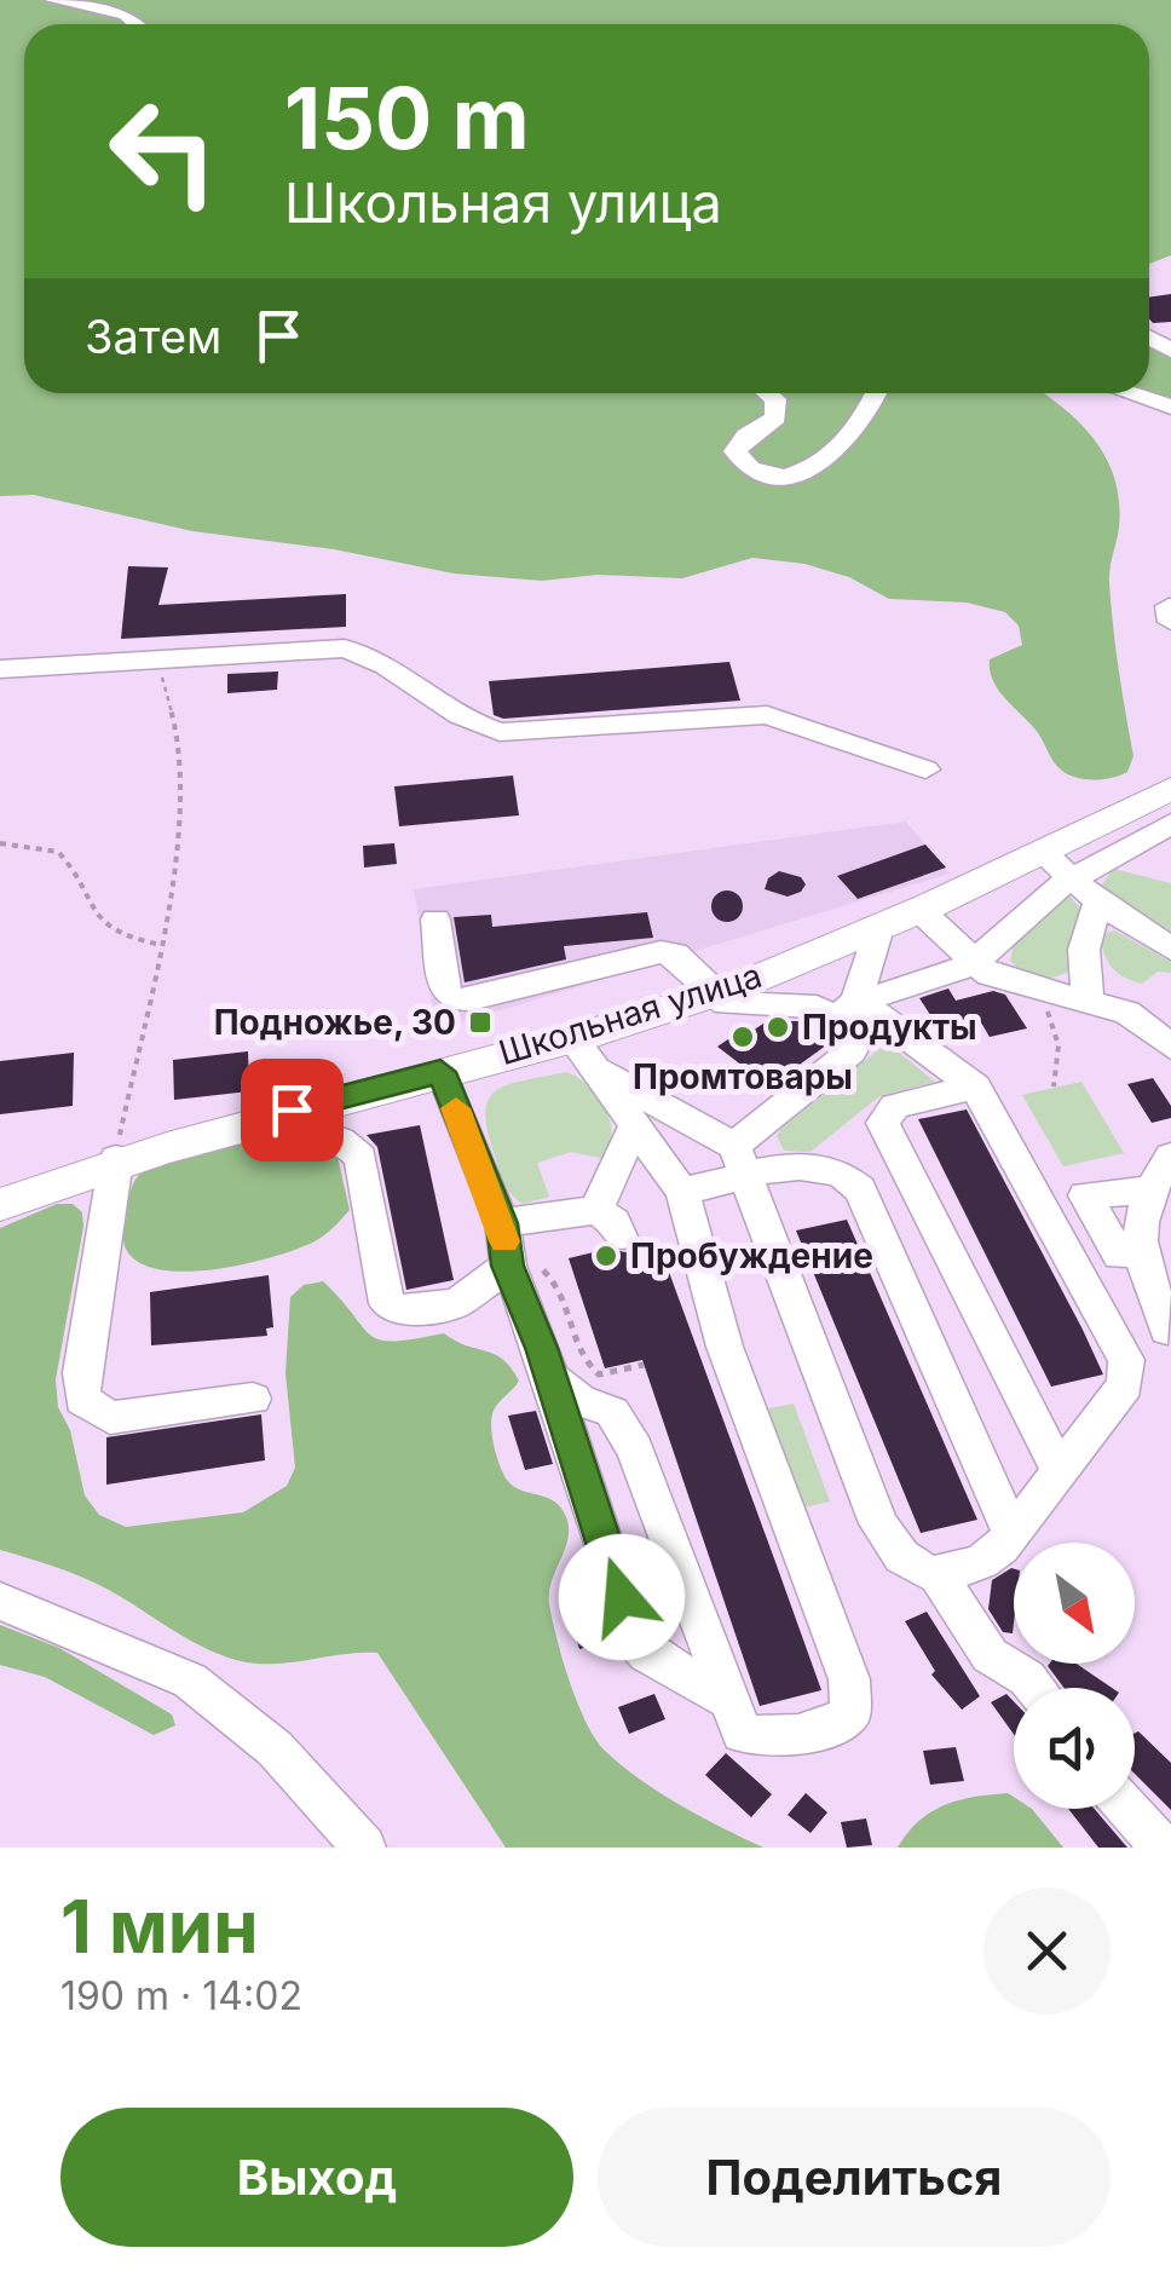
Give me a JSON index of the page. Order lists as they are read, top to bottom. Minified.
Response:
{"streets":{"main road":["Школьная улица"]},"places":{"transit":["Подножье, 30"],"other":["Продукты","Промтовары","Пробуждение"]},"north":"bottom right","page":{"turn":["150 m","Школьная улица"],"then":"Затем","heading":["1 мин","190 m · 14:02"],"buttons":["Выход","Поделиться"]}}
